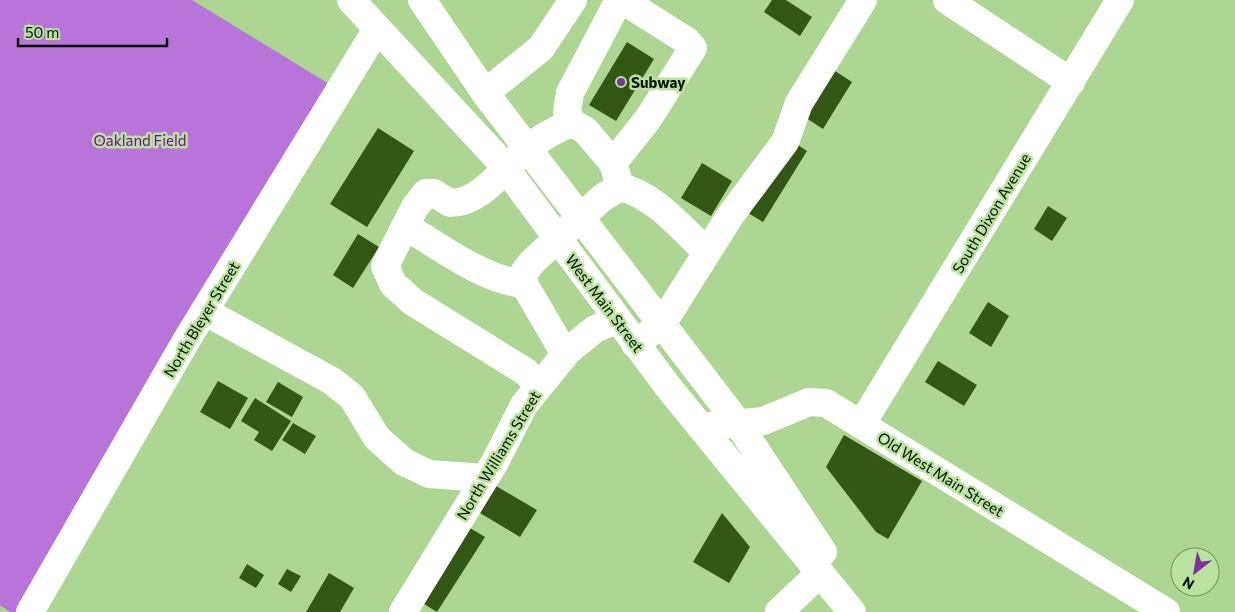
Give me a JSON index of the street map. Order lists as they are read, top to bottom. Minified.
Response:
{"streets":{"main road":["South Dixon Avenue","West Main Street","North Bleyer Street","North Williams Street","Old West Main Street"]},"crossings":[["South Dixon Avenue","Old West Main Street"],["West Main Street","North Bleyer Street"],["West Main Street","North Williams Street"],["West Main Street","Old West Main Street"]],"parks":["Oakland Field"],"places":["Subway"],"scale_bar":"50 m","north":"bottom left"}
